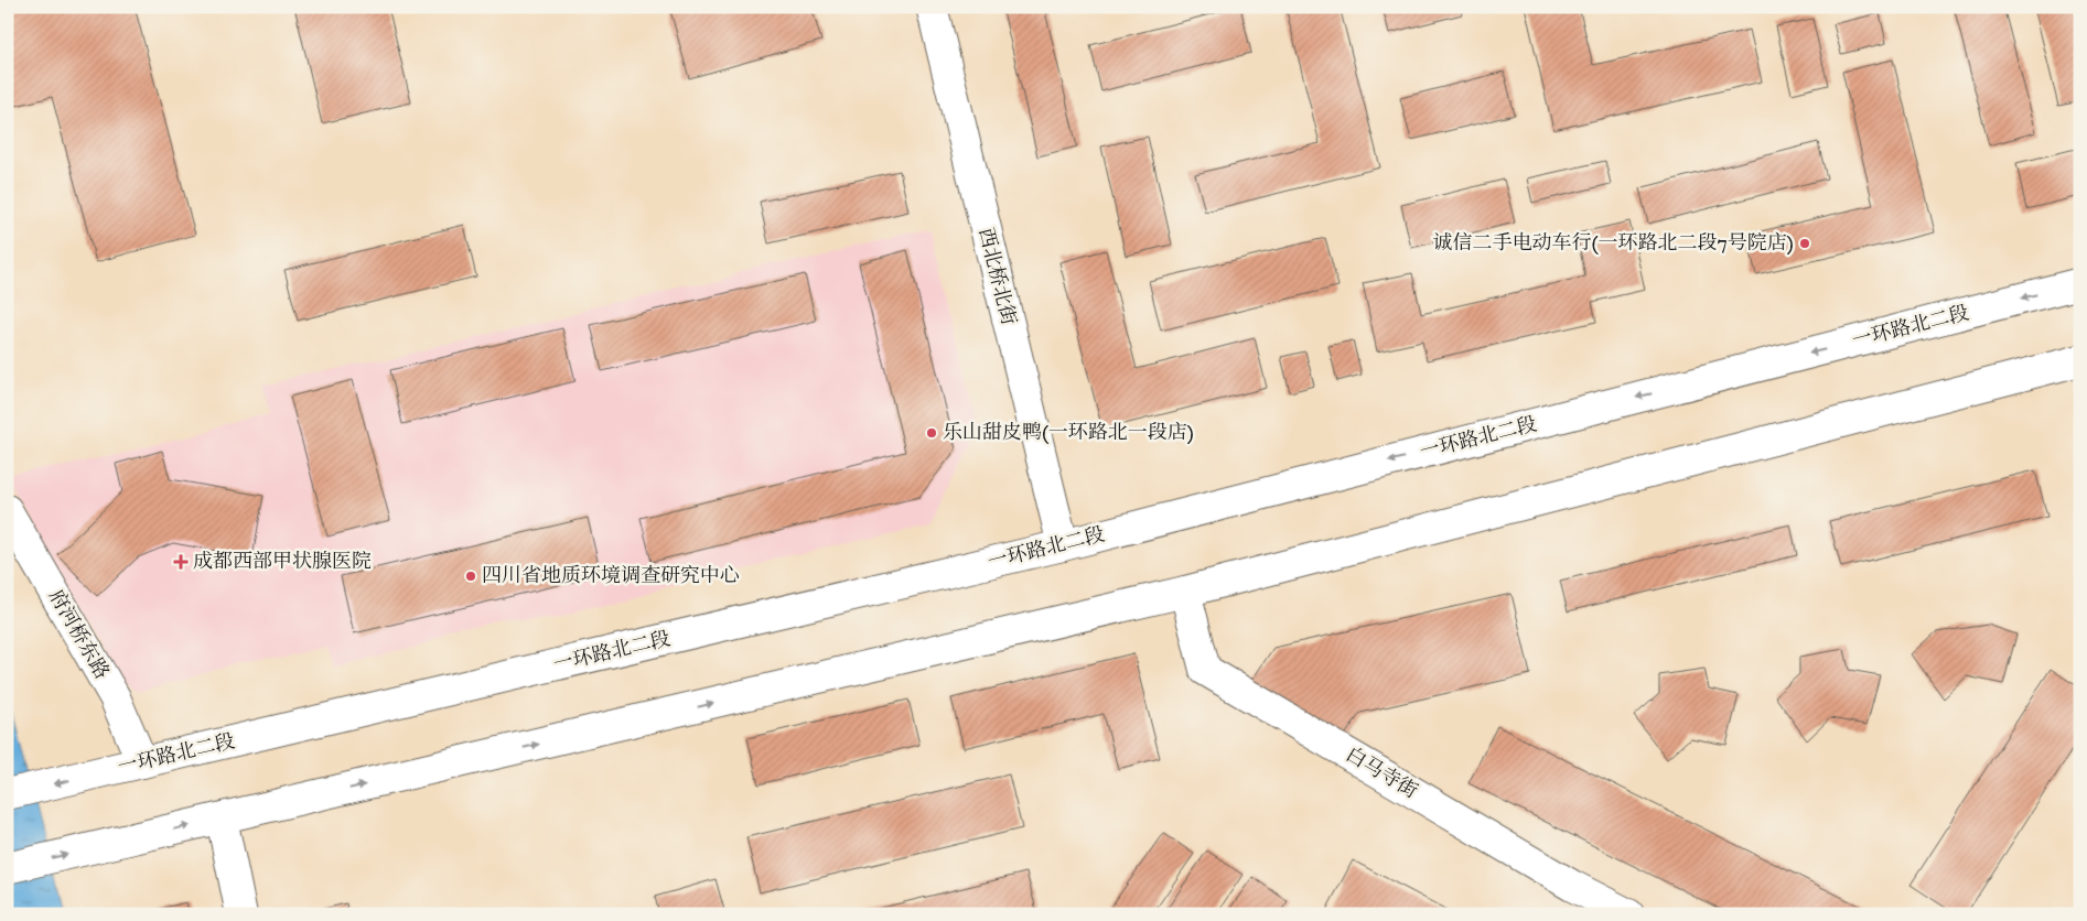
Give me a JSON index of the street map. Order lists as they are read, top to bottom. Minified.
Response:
{"streets":{"main road":["西北桥北街","一环路北二段","府河桥东路","白马寺街"]},"crossings":[["西北桥北街","一环路北二段"],["一环路北二段","府河桥东路"]],"places":{"other":["诚信二手电动车行(一环路北二段7号院店)","乐山甜皮鸭(一环路北一段店)","四川省地质环境调查研究中心"],"health":["成都西部甲状腺医院"]}}
